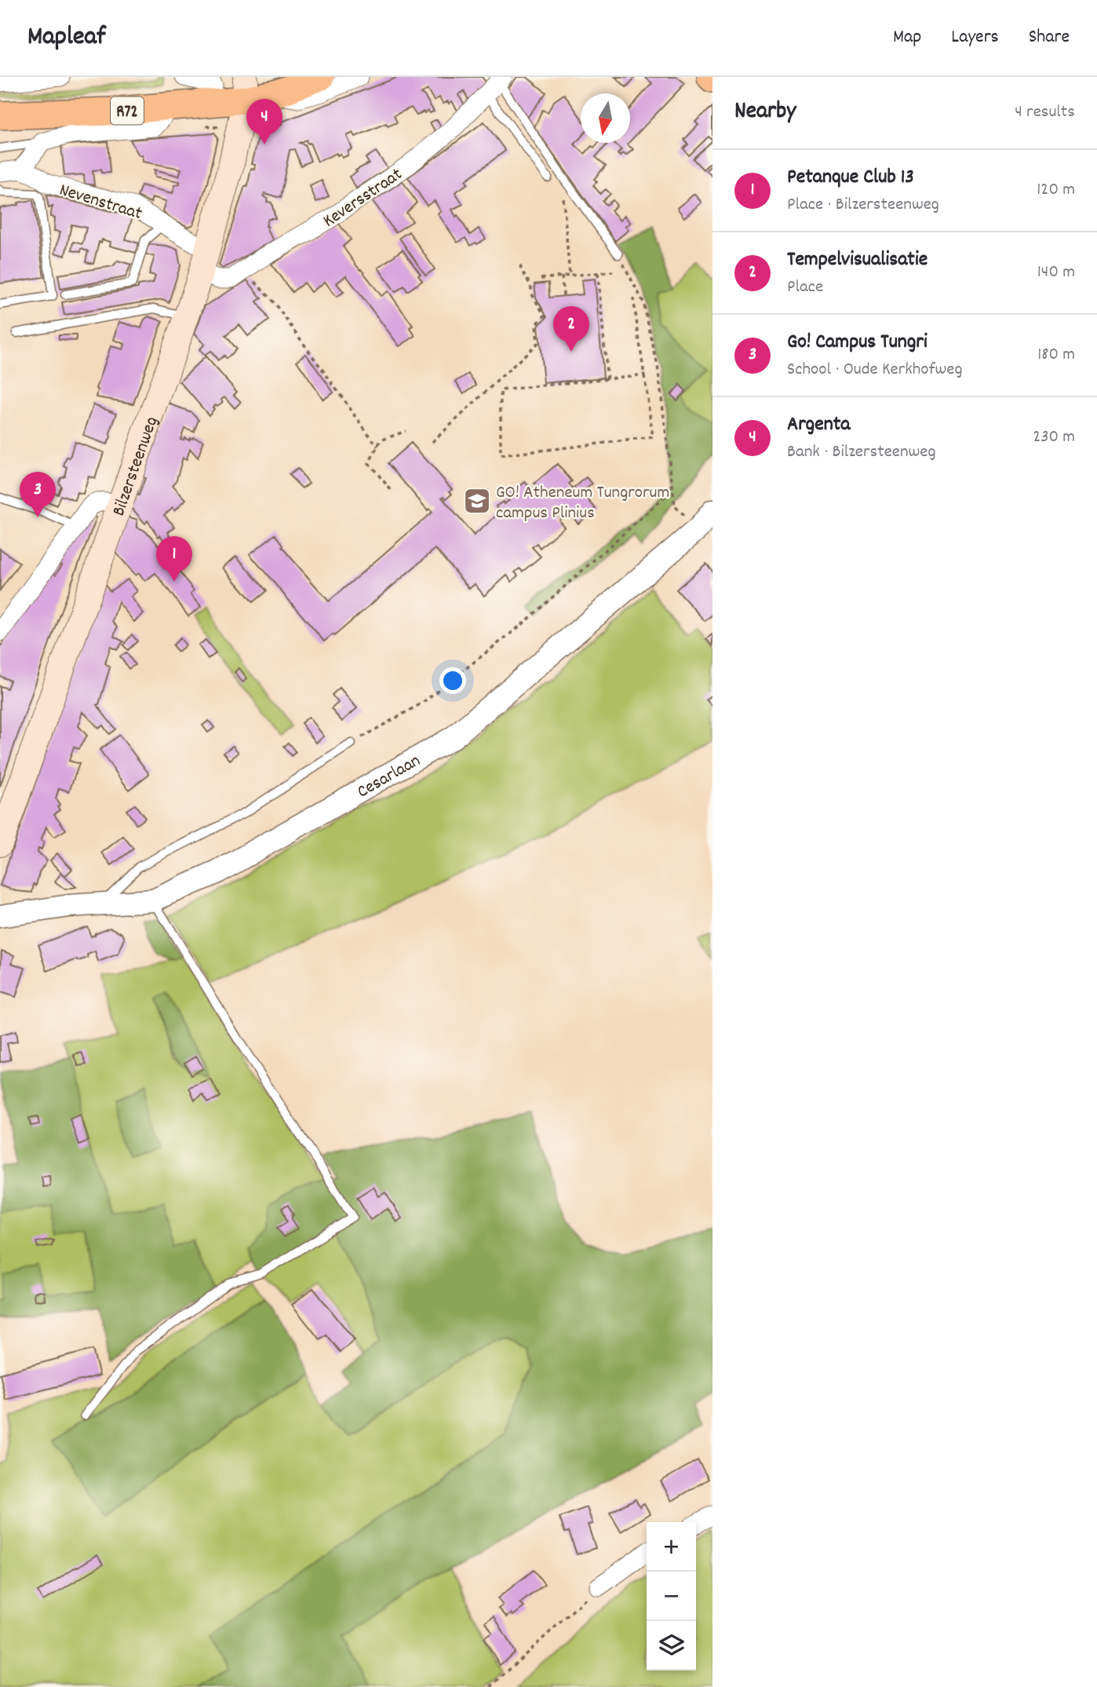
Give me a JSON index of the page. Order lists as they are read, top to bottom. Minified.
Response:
{"streets":{"main road":["R72","Bilzersteenweg"],"street":["Keversstraat","Nevenstraat","Cesarlaan"]},"crossings":[["R72","Bilzersteenweg"],["Keversstraat","Nevenstraat"],["Keversstraat","Bilzersteenweg"],["Nevenstraat","Bilzersteenweg"]],"places":{"school or university":["GO! Atheneum Tungrorum campus Plinius"]},"north":"bottom","page":{"header":"Mapleaf","nav":["Map","Layers","Share"],"heading":["Nearby","4 results"],"pins":["4","2","3","1"],"list":[{"mark":"1","name":"Petanque Club 13","note":"Place · Bilzersteenweg","value":"120 m"},{"mark":"2","name":"Tempelvisualisatie","note":"Place","value":"140 m"},{"mark":"3","name":"Go! Campus Tungri","note":"School · Oude Kerkhofweg","value":"180 m"},{"mark":"4","name":"Argenta","note":"Bank · Bilzersteenweg","value":"230 m"}],"map_buttons":["+","−"]}}
